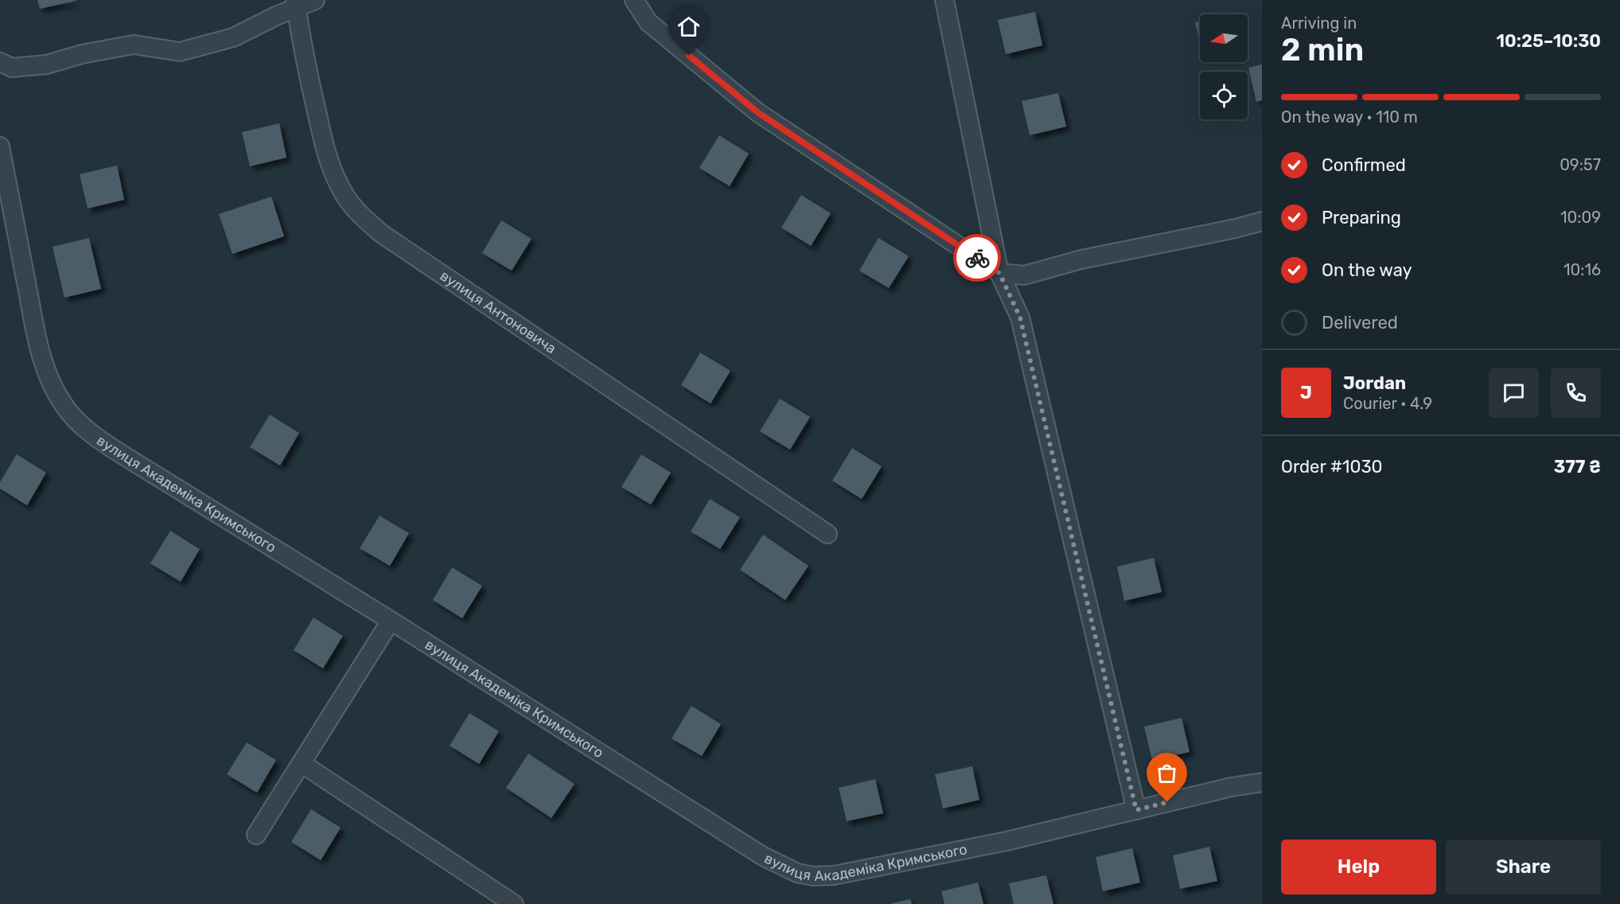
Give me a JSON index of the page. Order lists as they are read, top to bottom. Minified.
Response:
{"streets":{"street":["вулиця Антоновича","вулиця Академіка Кримського"]},"north":"left","page":{"heading":["2 min","Arriving in","10:25–10:30"],"panel":["Jordan","Courier · 4.9","Order #1030","377 ₴"],"bar":"On the way · 110 m","list":[["Confirmed","09:57"],["Preparing","10:09"],["On the way","10:16"],"Delivered"],"round":"J","buttons":["Help","Share"]}}
